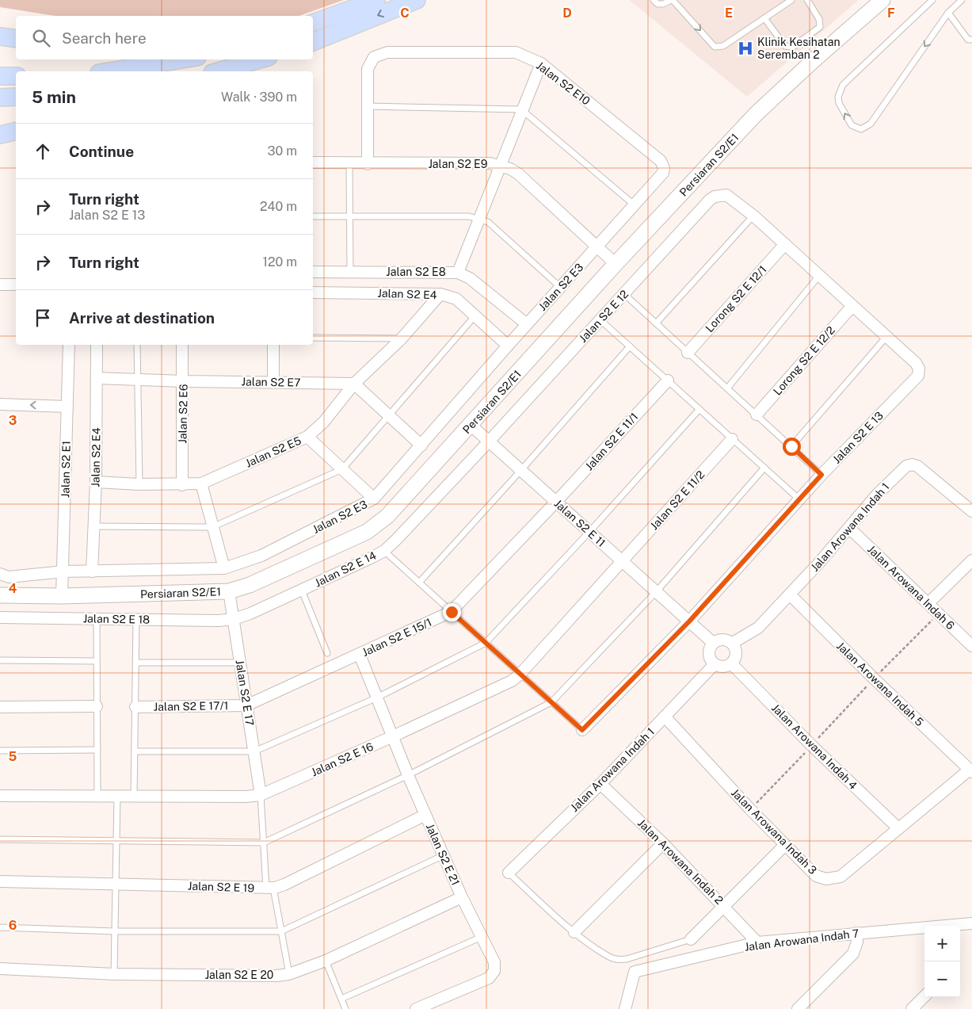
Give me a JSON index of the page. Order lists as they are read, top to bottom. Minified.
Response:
{"streets":{"street":["Jalan S2 E10","Jalan S2 E9","Persiaran S2/E1","Jalan S2 E8","Jalan S2 E3","Jalan S2 E4","Lorong S2 E 12/1","Jalan S2 E 12","Lorong S2 E 12/2","Jalan S2 E7","Jalan S2 E6","Jalan S2 E 13","Jalan S2 E 11/1","Jalan S2 E5","Jalan S2 E1","Jalan S2 E 11/2","Jalan S2 E 11","Jalan Arowana Indah 1","Jalan S2 E 14","Jalan Arowana Indah 6","Jalan S2 E 18","Jalan S2 E 15/1","Jalan Arowana Indah 5","Jalan S2 E 17","Jalan S2 E 17/1","Jalan Arowana Indah 4","Jalan S2 E 16","Jalan Arowana Indah 3","Jalan S2 E 21","Jalan Arowana Indah 2","Jalan S2 E 19","Jalan Arowana Indah 7","Jalan S2 E 20"]},"crossings":[["Jalan S2 E10","Jalan S2 E9"],["Jalan S2 E10","Jalan S2 E3"],["Jalan S2 E9","Persiaran S2/E1"],["Jalan S2 E9","Jalan S2 E3"],["Persiaran S2/E1","Jalan S2 E1"],["Persiaran S2/E1","Jalan S2 E 11"],["Persiaran S2/E1","Jalan S2 E 17"],["Jalan S2 E8","Jalan S2 E3"],["Jalan S2 E3","Jalan S2 E4"],["Jalan S2 E3","Jalan S2 E1"],["Jalan S2 E4","Jalan S2 E7"],["Jalan S2 E4","Jalan S2 E5"],["Jalan S2 E 12","Jalan S2 E 11"],["Jalan S2 E 12","Jalan S2 E 14"],["Jalan S2 E7","Jalan S2 E6"],["Jalan S2 E7","Jalan S2 E5"],["Jalan S2 E6","Jalan S2 E5"],["Jalan S2 E 13","Jalan S2 E 11"],["Jalan S2 E 11/1","Jalan S2 E 11"],["Jalan S2 E 11/1","Jalan S2 E 15/1"],["Jalan S2 E 11/2","Jalan S2 E 11"],["Jalan S2 E 11/2","Jalan S2 E 16"],["Jalan S2 E 11","Jalan Arowana Indah 1"],["Jalan S2 E 11","Jalan S2 E 14"],["Jalan S2 E 11","Jalan S2 E 15/1"],["Jalan S2 E 11","Jalan Arowana Indah 4"],["Jalan S2 E 11","Jalan S2 E 16"],["Jalan Arowana Indah 1","Jalan Arowana Indah 6"],["Jalan Arowana Indah 1","Jalan Arowana Indah 5"],["Jalan Arowana Indah 1","Jalan Arowana Indah 4"],["Jalan Arowana Indah 1","Jalan Arowana Indah 3"],["Jalan Arowana Indah 1","Jalan Arowana Indah 2"],["Jalan S2 E 14","Jalan S2 E 18"],["Jalan S2 E 14","Jalan S2 E 17"],["Jalan S2 E 18","Jalan S2 E 17"],["Jalan S2 E 15/1","Jalan S2 E 17"],["Jalan S2 E 15/1","Jalan S2 E 17/1"],["Jalan S2 E 15/1","Jalan S2 E 21"],["Jalan Arowana Indah 5","Jalan Arowana Indah 3"],["Jalan S2 E 17","Jalan S2 E 17/1"],["Jalan S2 E 17","Jalan S2 E 16"],["Jalan Arowana Indah 4","Jalan Arowana Indah 3"],["Jalan S2 E 16","Jalan S2 E 21"],["Jalan S2 E 21","Jalan S2 E 19"],["Jalan S2 E 21","Jalan S2 E 20"],["Jalan Arowana Indah 2","Jalan Arowana Indah 7"]],"places":{"hospital":["Klinik Kesihatan Seremban 2"]},"page":{"search":"Search here","heading":["5 min","Walk · 390 m"],"list":[["Continue","30 m"],["Turn right","Jalan S2 E 13","240 m"],["Turn right","120 m"],"Arrive at destination"],"map_buttons":["+","−"]},"grid":{"columns":["C","D","E","F"],"rows":["3","4","5","6"]}}
